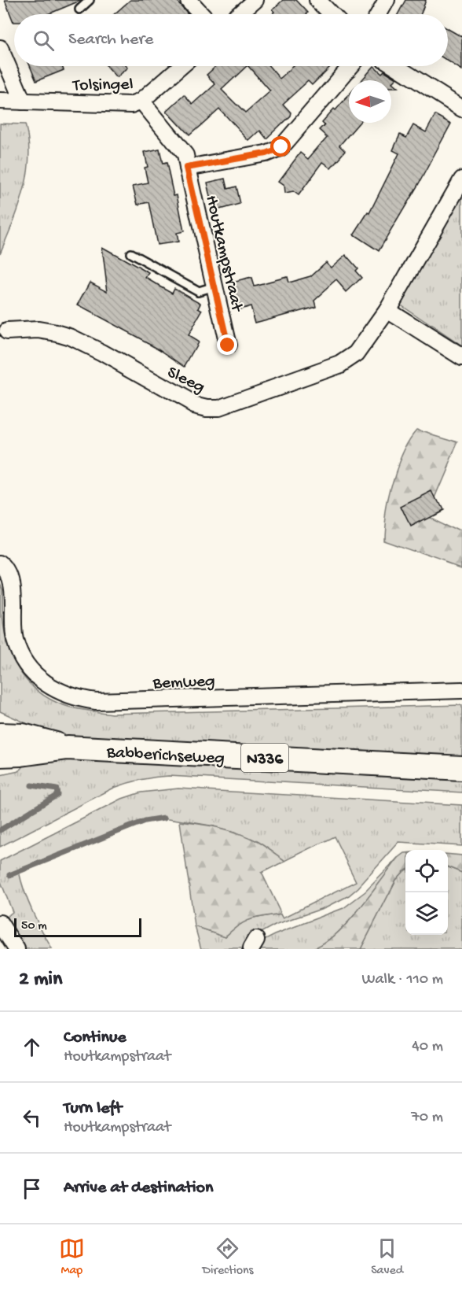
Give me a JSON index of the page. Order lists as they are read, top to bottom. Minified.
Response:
{"streets":{"main road":["Babberichseweg","N336"],"street":["Tolsingel","Houtkampstraat","Sleeg","Bemweg"]},"crossings":[["Tolsingel","Houtkampstraat"]],"scale_bar":"50 m","north":"left","page":{"search":"Search here","scale":"50 m","heading":["2 min","Walk · 110 m"],"list":[["Continue","Houtkampstraat","40 m"],["Turn left","Houtkampstraat","70 m"],"Arrive at destination"],"nav":["Map","Directions","Saved"]}}
